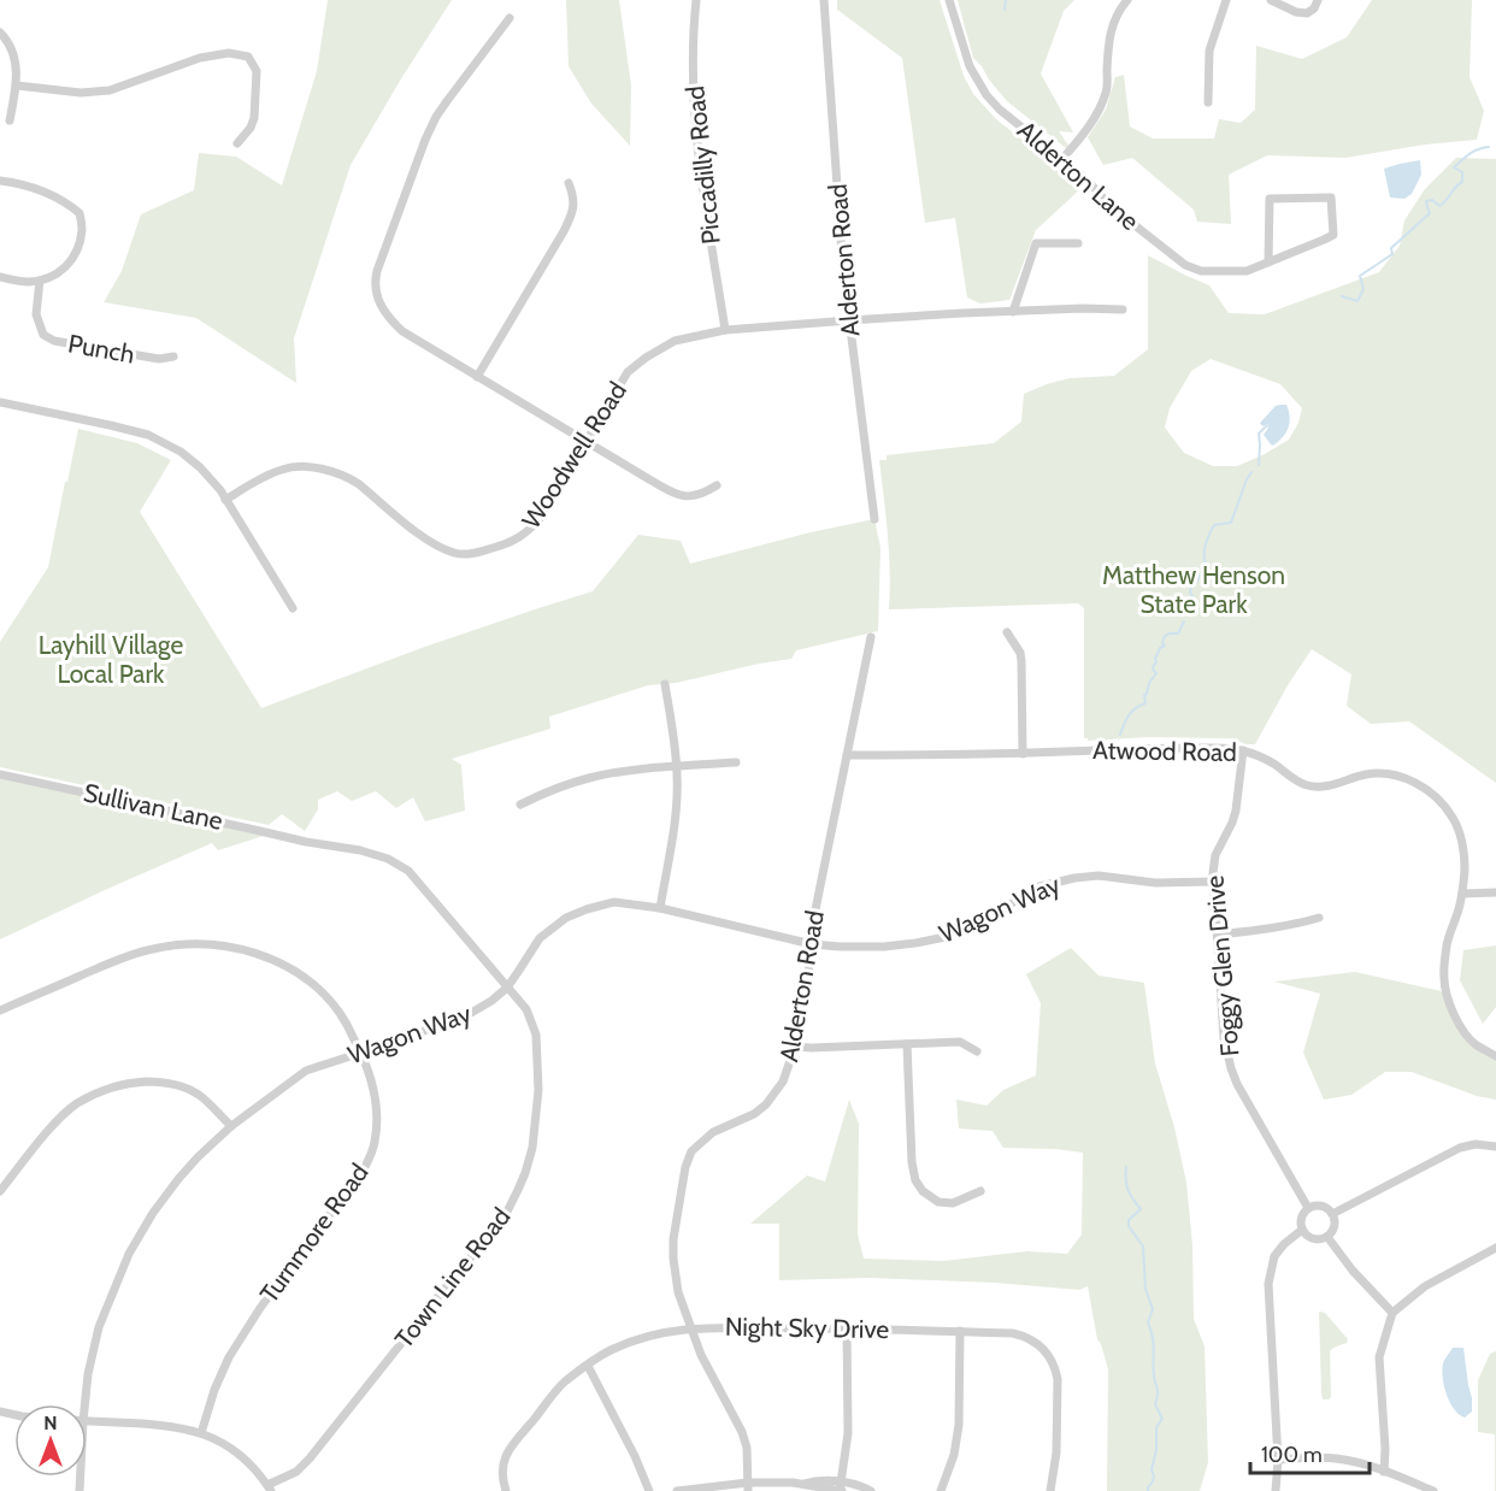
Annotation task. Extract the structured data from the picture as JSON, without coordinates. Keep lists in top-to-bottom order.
{
  "streets": {
    "street": [
      "Piccadilly Road",
      "Alderton Lane",
      "Alderton Road",
      "Punch",
      "Woodwell Road",
      "Atwood Road",
      "Sullivan Lane",
      "Wagon Way",
      "Foggy Glen Drive",
      "Turnmore Road",
      "Town Line Road",
      "Night Sky Drive"
    ]
  },
  "crossings": [
    ["Piccadilly Road", "Woodwell Road"],
    ["Alderton Road", "Woodwell Road"],
    ["Alderton Road", "Atwood Road"],
    ["Alderton Road", "Wagon Way"],
    ["Alderton Road", "Night Sky Drive"],
    ["Atwood Road", "Foggy Glen Drive"],
    ["Sullivan Lane", "Wagon Way"],
    ["Sullivan Lane", "Town Line Road"],
    ["Wagon Way", "Foggy Glen Drive"],
    ["Wagon Way", "Turnmore Road"],
    ["Wagon Way", "Town Line Road"]
  ],
  "parks": ["Matthew Henson State Park", "Layhill Village Local Park"],
  "scale_bar": "100 m",
  "north": "top"
}
